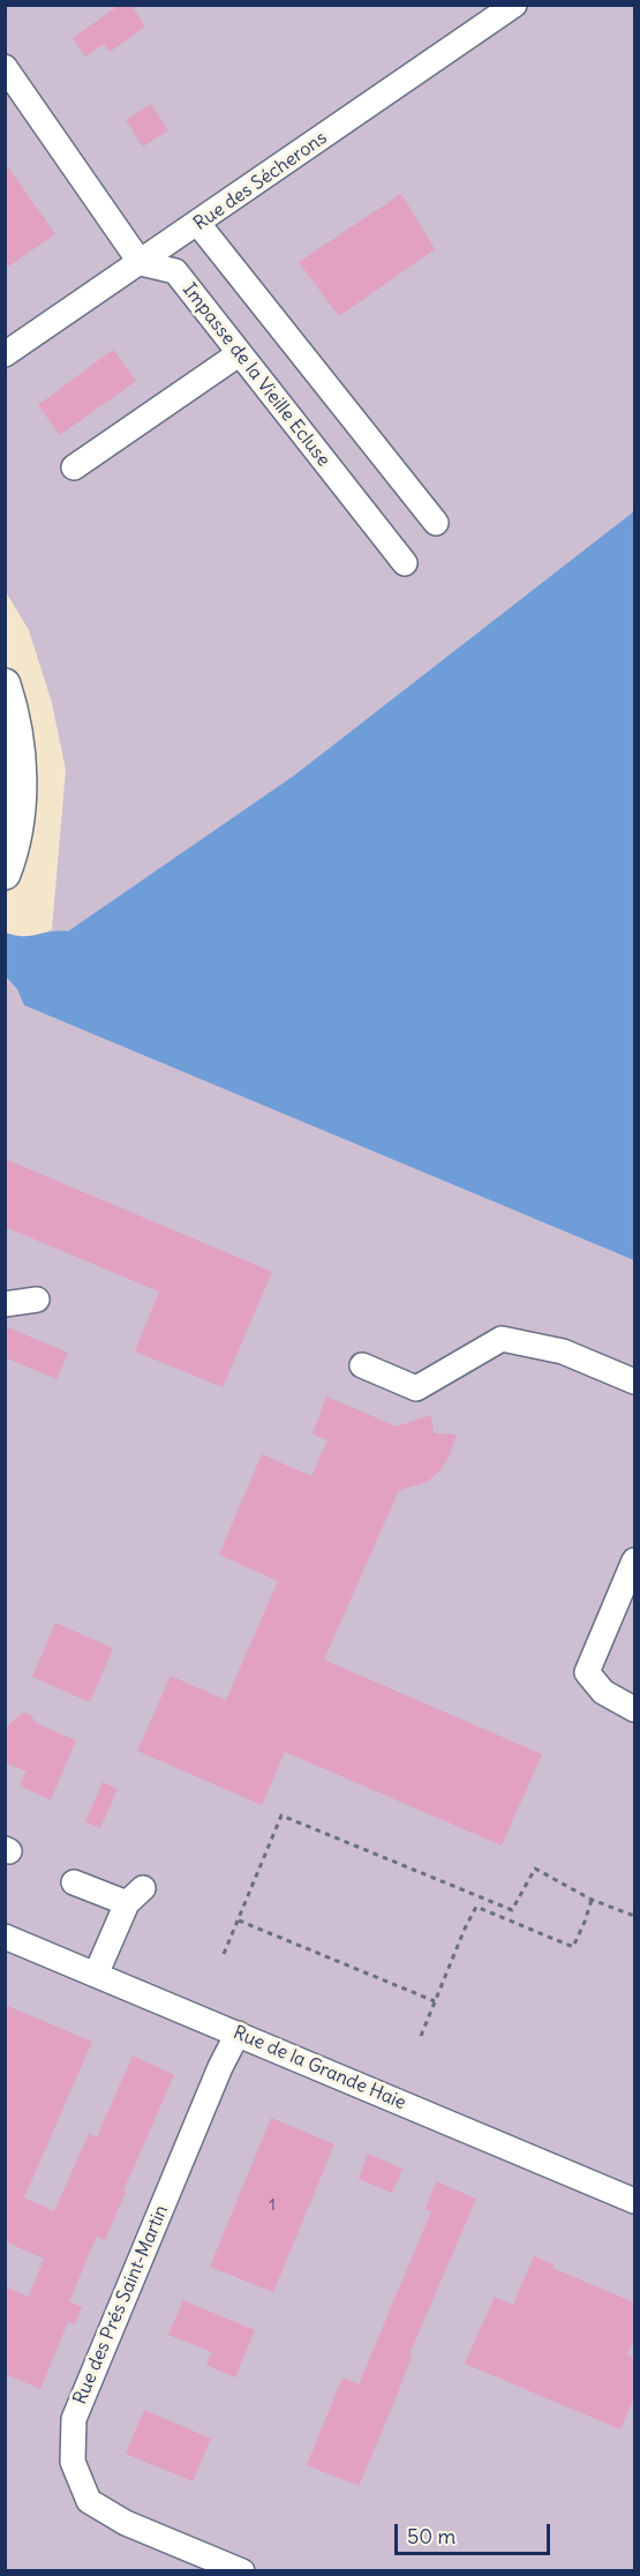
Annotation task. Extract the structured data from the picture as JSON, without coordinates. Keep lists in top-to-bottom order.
{
  "streets": {
    "street": [
      "Rue des Sécherons",
      "Impasse de la Vieille Ecluse",
      "Rue de la Grande Haie",
      "Rue des Prés Saint-Martin"
    ]
  },
  "crossings": [
    ["Rue des Sécherons", "Impasse de la Vieille Ecluse"],
    ["Rue de la Grande Haie", "Rue des Prés Saint-Martin"]
  ],
  "house_numbers": ["1"],
  "scale_bar": "50 m"
}
